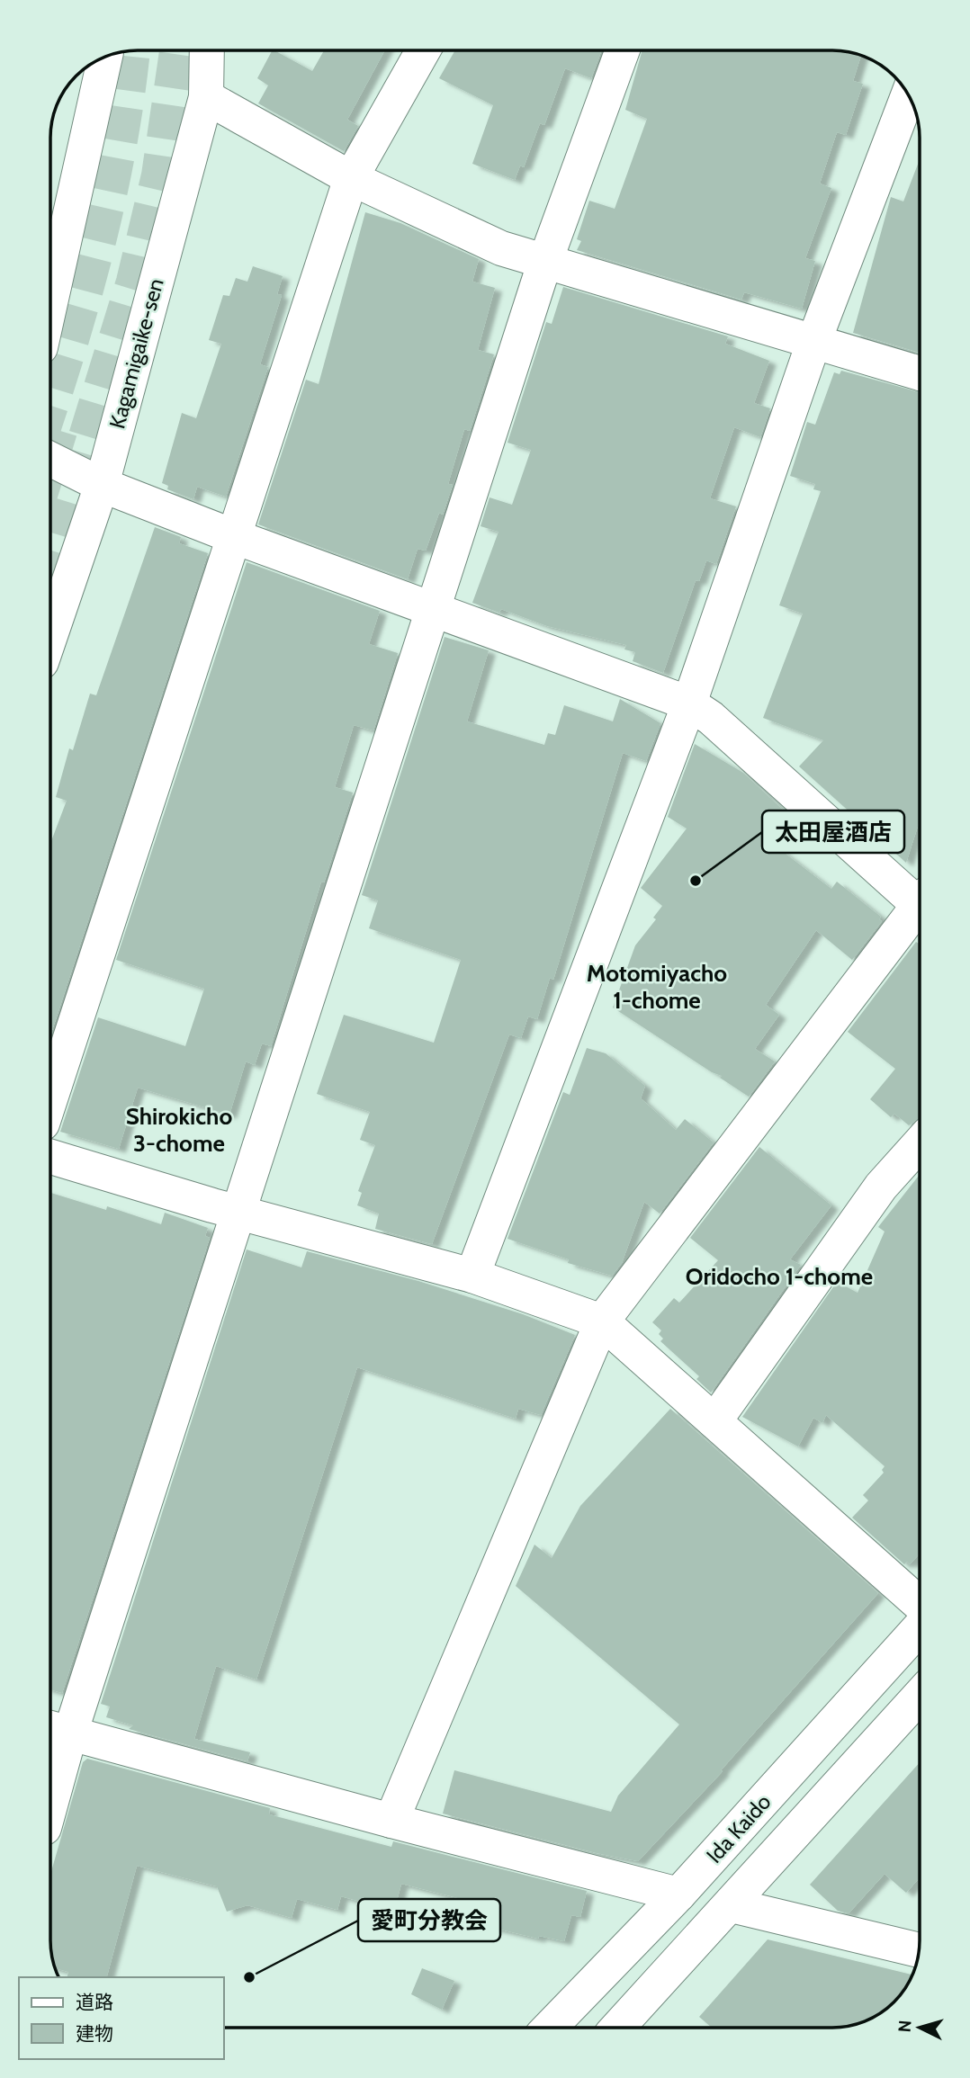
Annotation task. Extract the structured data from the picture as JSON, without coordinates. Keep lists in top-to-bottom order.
{
  "streets": {
    "main road": ["Kagamigaike-sen", "Ida Kaido"]
  },
  "districts": ["Motomiyacho 1-chome", "Shirokicho 3-chome", "Oridocho 1-chome"],
  "places": ["太田屋酒店", "愛町分教会"],
  "legend": ["道路", "建物"],
  "north": "left"
}
